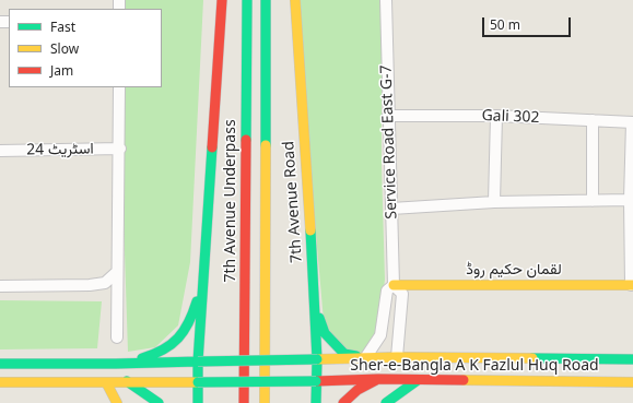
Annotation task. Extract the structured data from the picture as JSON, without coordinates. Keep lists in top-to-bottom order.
{
  "streets": {
    "main road": [
      "7th Avenue Underpass",
      "7th Avenue Road",
      "لقمان حکیم روڈ",
      "Sher-e-Bangla A K Fazlul Huq Road"
    ],
    "street": ["Gali 302", "Service Road East G-7", "اسٹریٹ 24"]
  },
  "crossings": [
    ["Gali 302", "Service Road East G-7"],
    ["Service Road East G-7", "لقمان حکیم روڈ"],
    ["7th Avenue Road", "Sher-e-Bangla A K Fazlul Huq Road"]
  ],
  "legend": ["Fast", "Slow", "Jam"],
  "scale_bar": "50 m"
}
